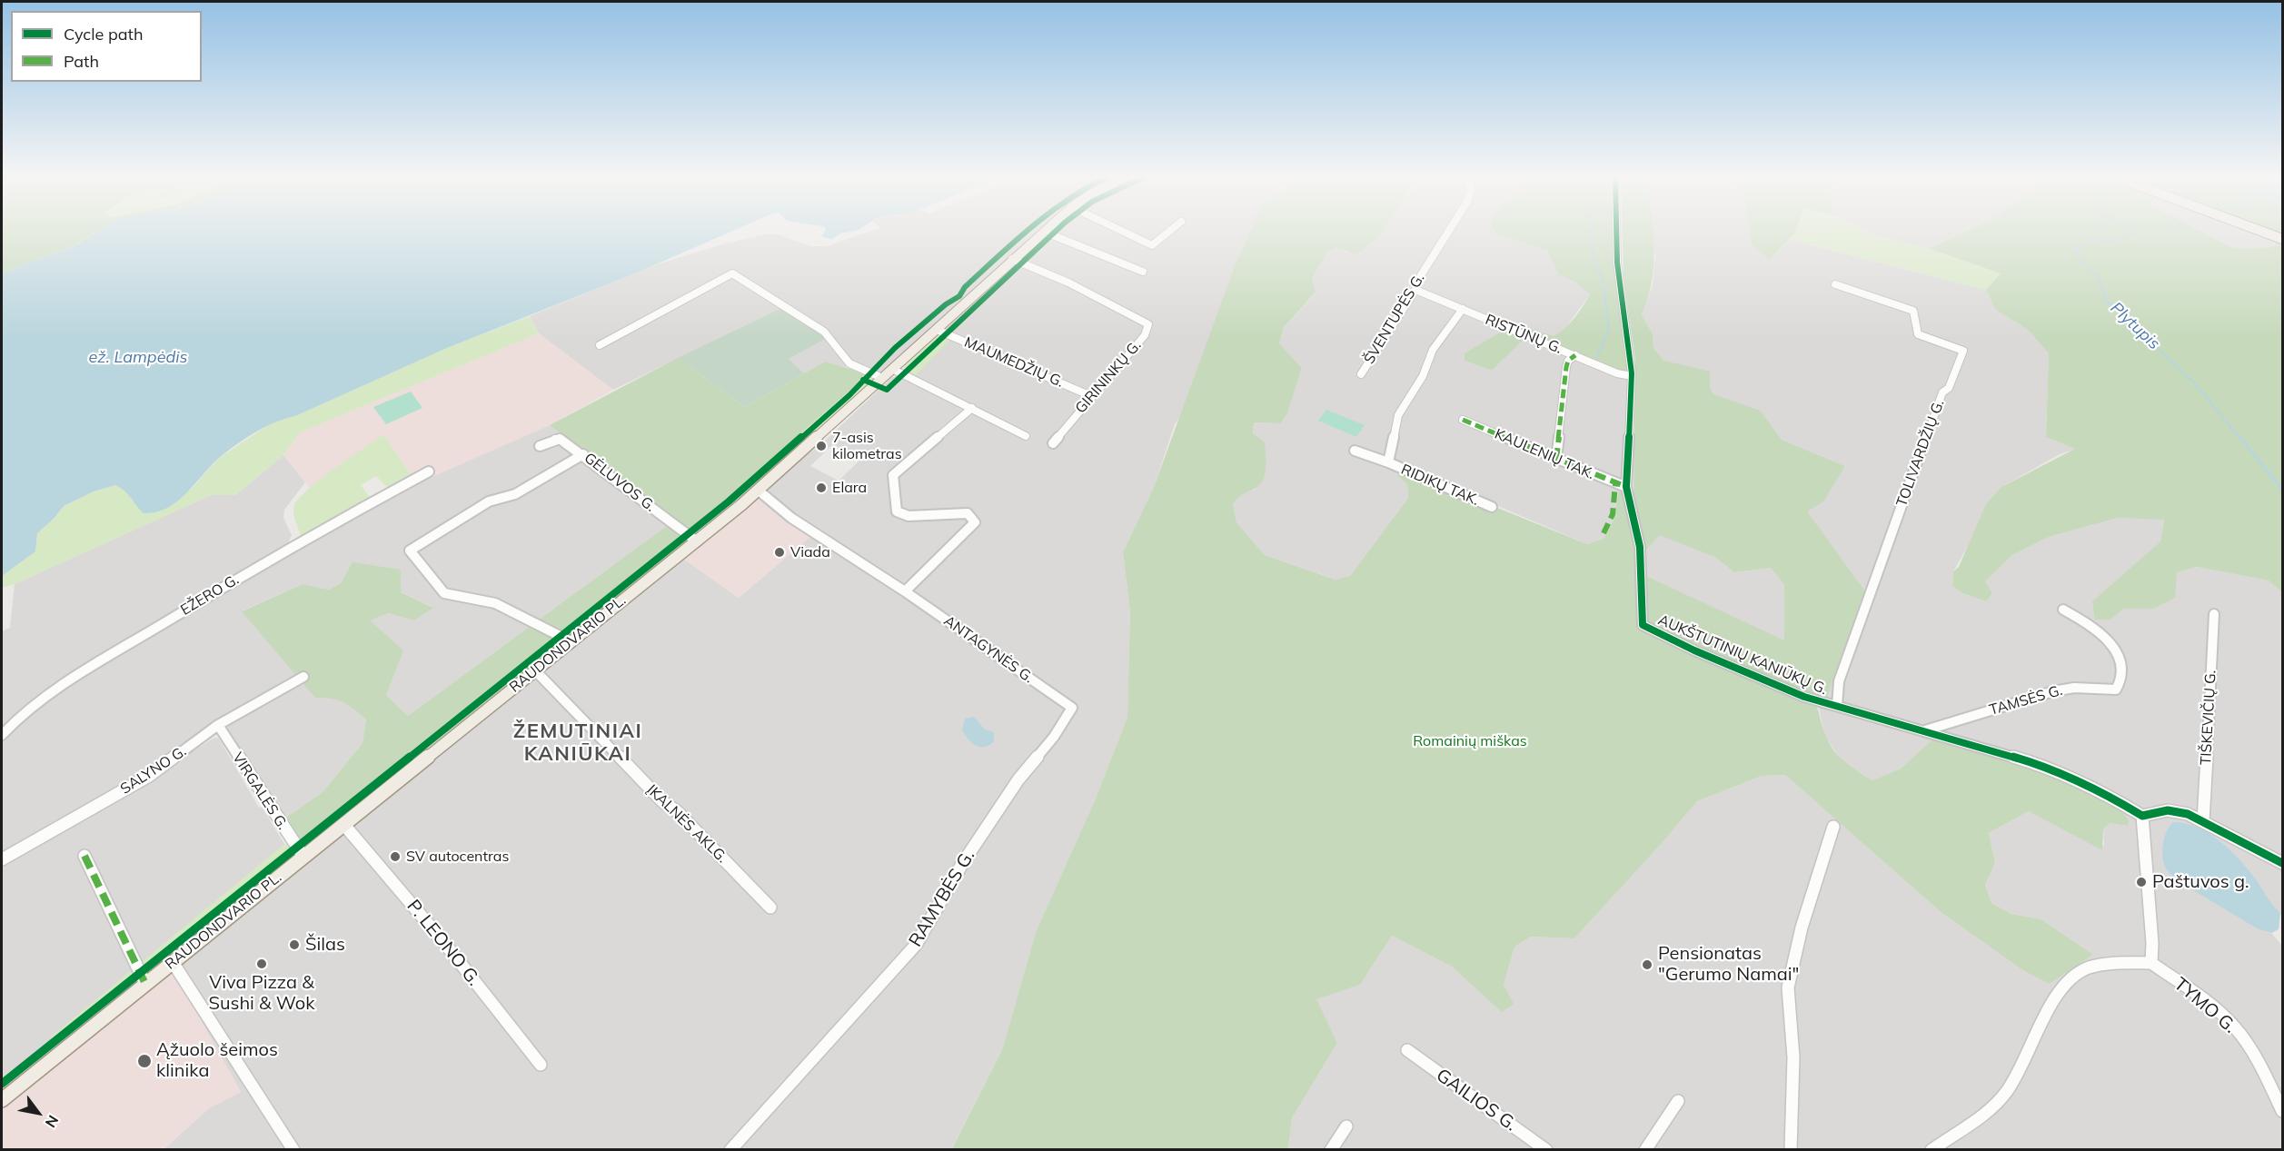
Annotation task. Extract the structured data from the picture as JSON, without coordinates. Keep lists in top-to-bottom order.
{
  "streets": {
    "main road": ["RAUDONDVARIO PL."],
    "street": [
      "ŠVENTUPĖS G.",
      "RISTŪNŲ G.",
      "MAUMEDŽIŲ G.",
      "GIRININKŲ G.",
      "TOLIVARDŽIŲ G.",
      "KAULENIŲ TAK.",
      "GĖLUVOS G.",
      "RIDIKŲ TAK.",
      "EŽERO G.",
      "ANTAGYNĖS G.",
      "AUKŠTUTINIŲ KANIŪKŲ G.",
      "TAMSĖS G.",
      "TIŠKEVIČIŲ G.",
      "SALYNO G.",
      "VIRGALĖS G.",
      "ĮKALNĖS AKLG.",
      "RAMYBĖS G.",
      "P. LEONO G.",
      "TYMO G.",
      "GAILIOS G."
    ]
  },
  "crossings": [
    ["ŠVENTUPĖS G.", "RISTŪNŲ G."],
    ["RISTŪNŲ G.", "AUKŠTUTINIŲ KANIŪKŲ G."],
    ["MAUMEDŽIŲ G.", "GIRININKŲ G."],
    ["MAUMEDŽIŲ G.", "RAUDONDVARIO PL."],
    ["GIRININKŲ G.", "RAUDONDVARIO PL."],
    ["TOLIVARDŽIŲ G.", "AUKŠTUTINIŲ KANIŪKŲ G."],
    ["KAULENIŲ TAK.", "AUKŠTUTINIŲ KANIŪKŲ G."],
    ["GĖLUVOS G.", "RAUDONDVARIO PL."],
    ["RAUDONDVARIO PL.", "ANTAGYNĖS G."],
    ["RAUDONDVARIO PL.", "VIRGALĖS G."],
    ["RAUDONDVARIO PL.", "ĮKALNĖS AKLG."],
    ["RAUDONDVARIO PL.", "P. LEONO G."],
    ["ANTAGYNĖS G.", "RAMYBĖS G."],
    ["AUKŠTUTINIŲ KANIŪKŲ G.", "TAMSĖS G."],
    ["SALYNO G.", "VIRGALĖS G."]
  ],
  "districts": ["ŽEMUTINIAI KANIŪKAI"],
  "water": ["Plytupis", "ež. Lampėdis"],
  "parks": ["Romainių miškas"],
  "places": [
    "7-asis kilometras",
    "Elara",
    "Viada",
    "SV autocentras",
    "Paštuvos g.",
    "Šilas",
    "Viva Pizza & Sushi & Wok",
    "Pensionatas \"Gerumo Namai\"",
    "Ąžuolo šeimos klinika"
  ],
  "legend": ["Cycle path", "Path"],
  "north": "bottom right"
}
